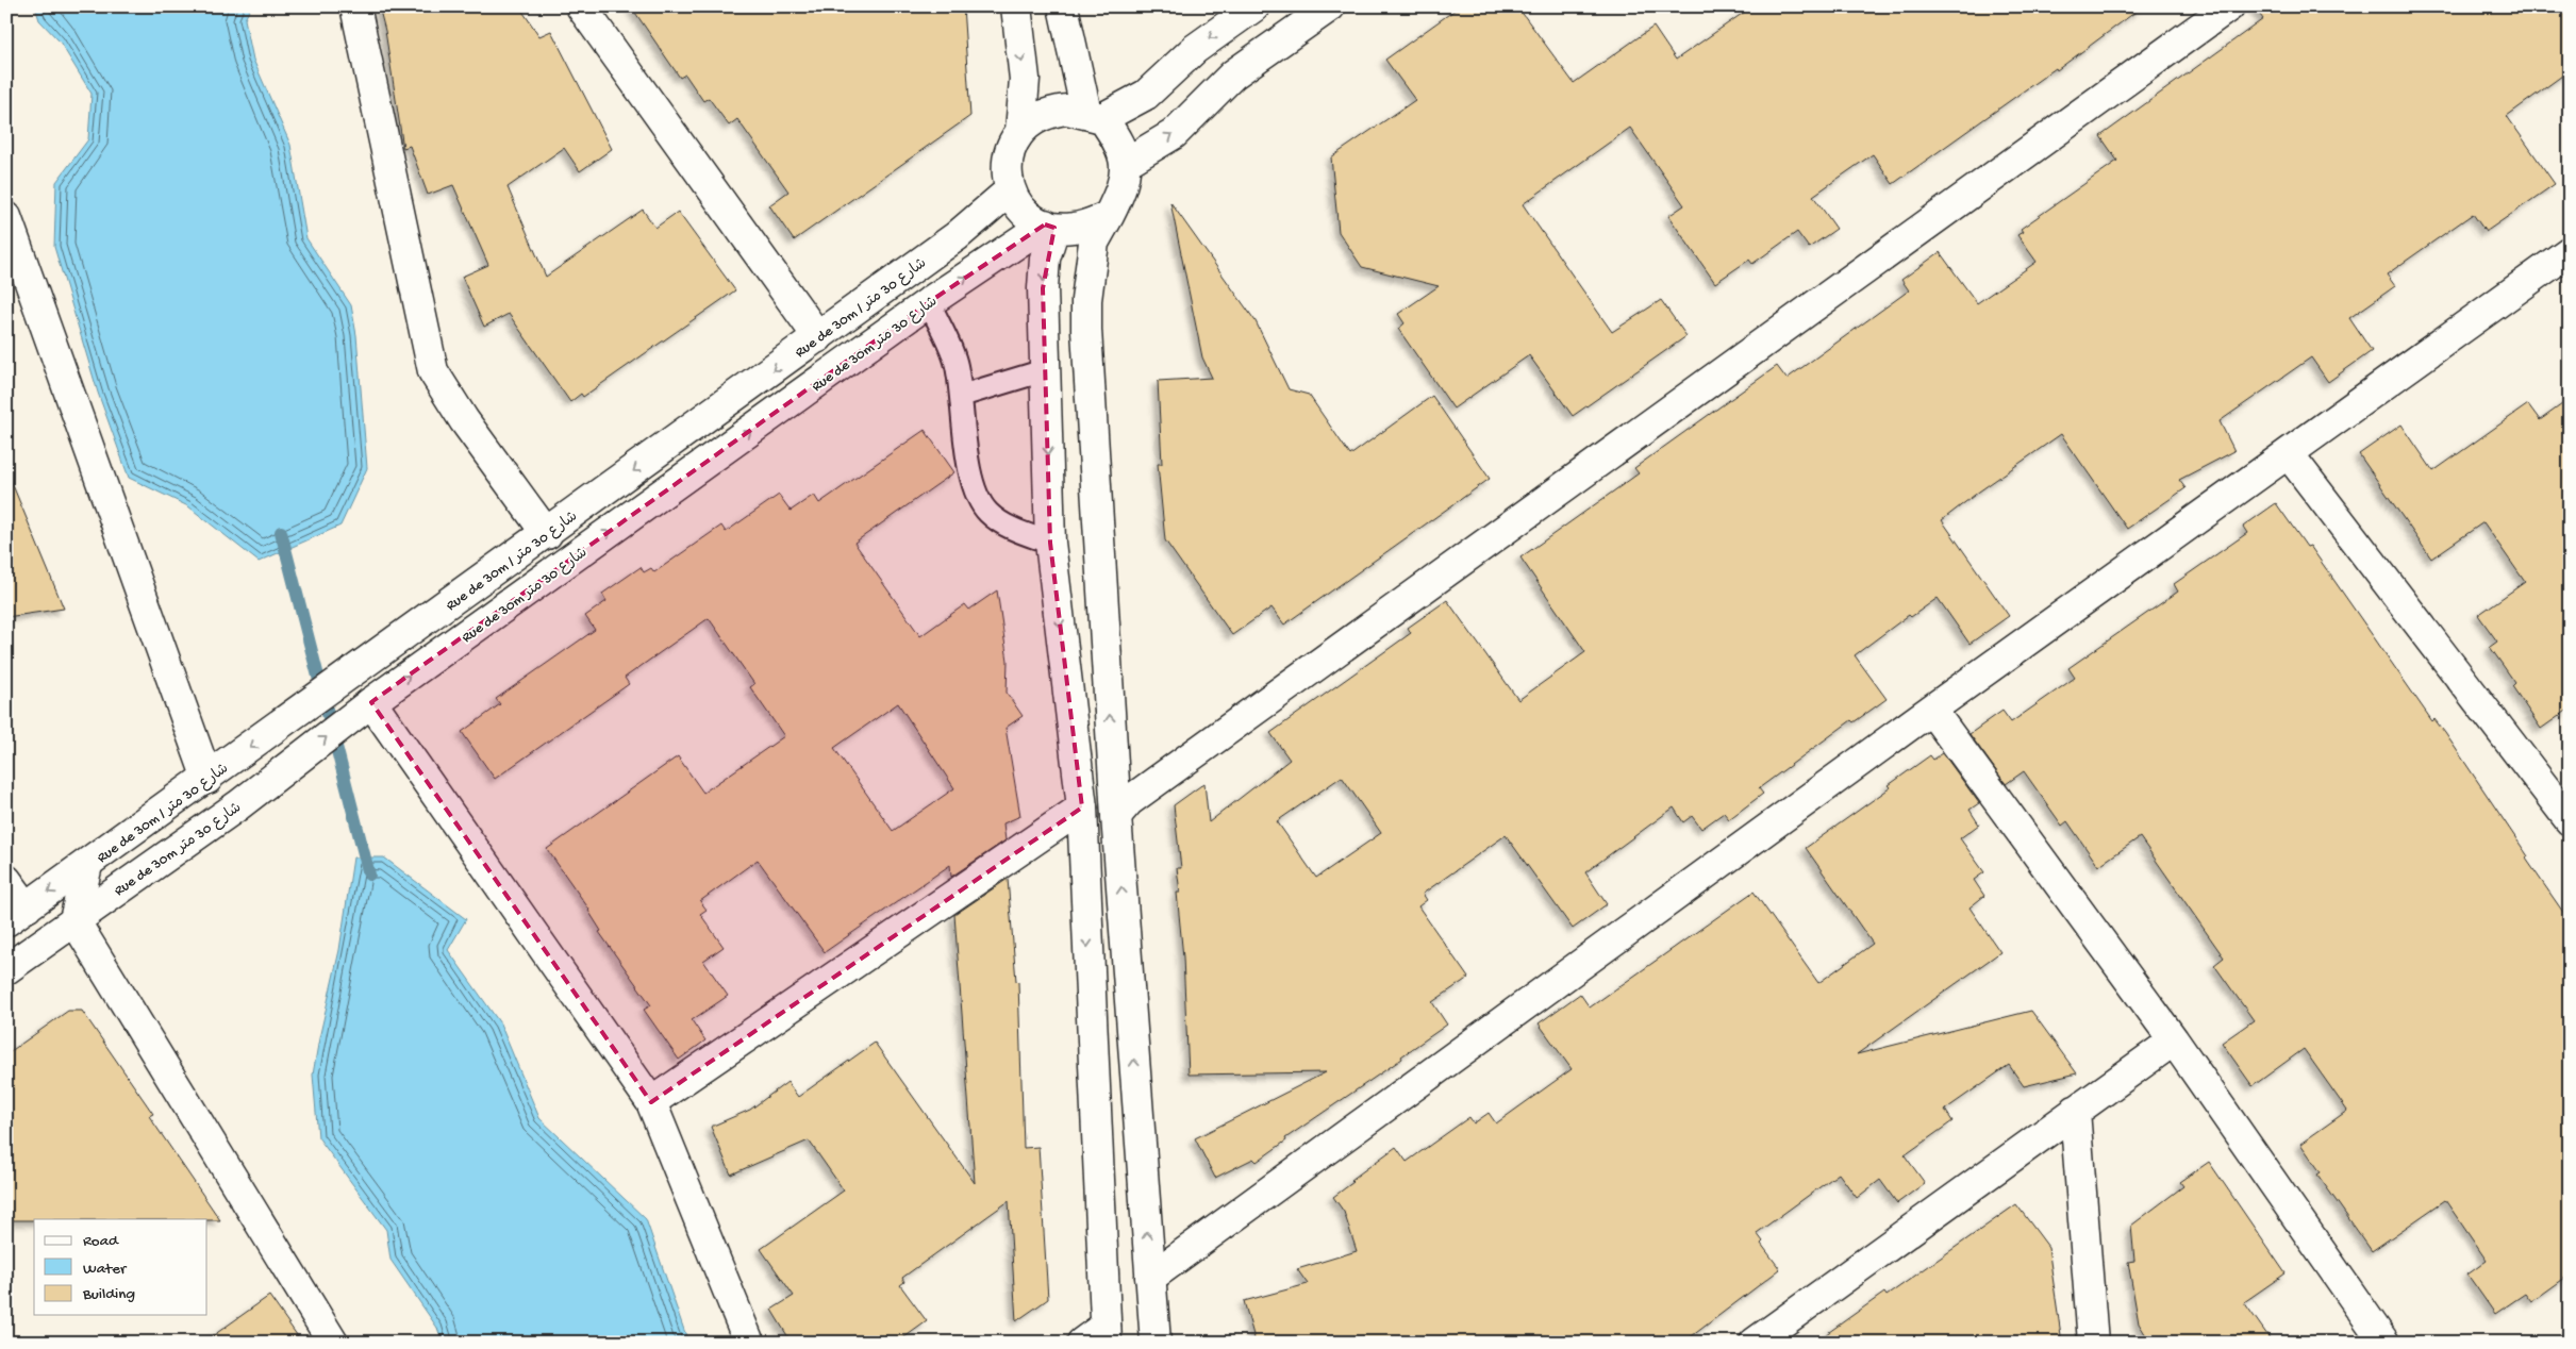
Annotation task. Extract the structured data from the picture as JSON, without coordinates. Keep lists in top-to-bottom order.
{
  "streets": {
    "street": ["Rue de 30m / شارع 30 متر", "Rue de 30m شارع 30 متر"]
  },
  "crossings": [
    ["Rue de 30m / شارع 30 متر", "Rue de 30m شارع 30 متر"]
  ],
  "one_way": ["Rue de 30m / شارع 30 متر", "Rue de 30m شارع 30 متر"],
  "legend": ["Road", "Water", "Building"]
}
